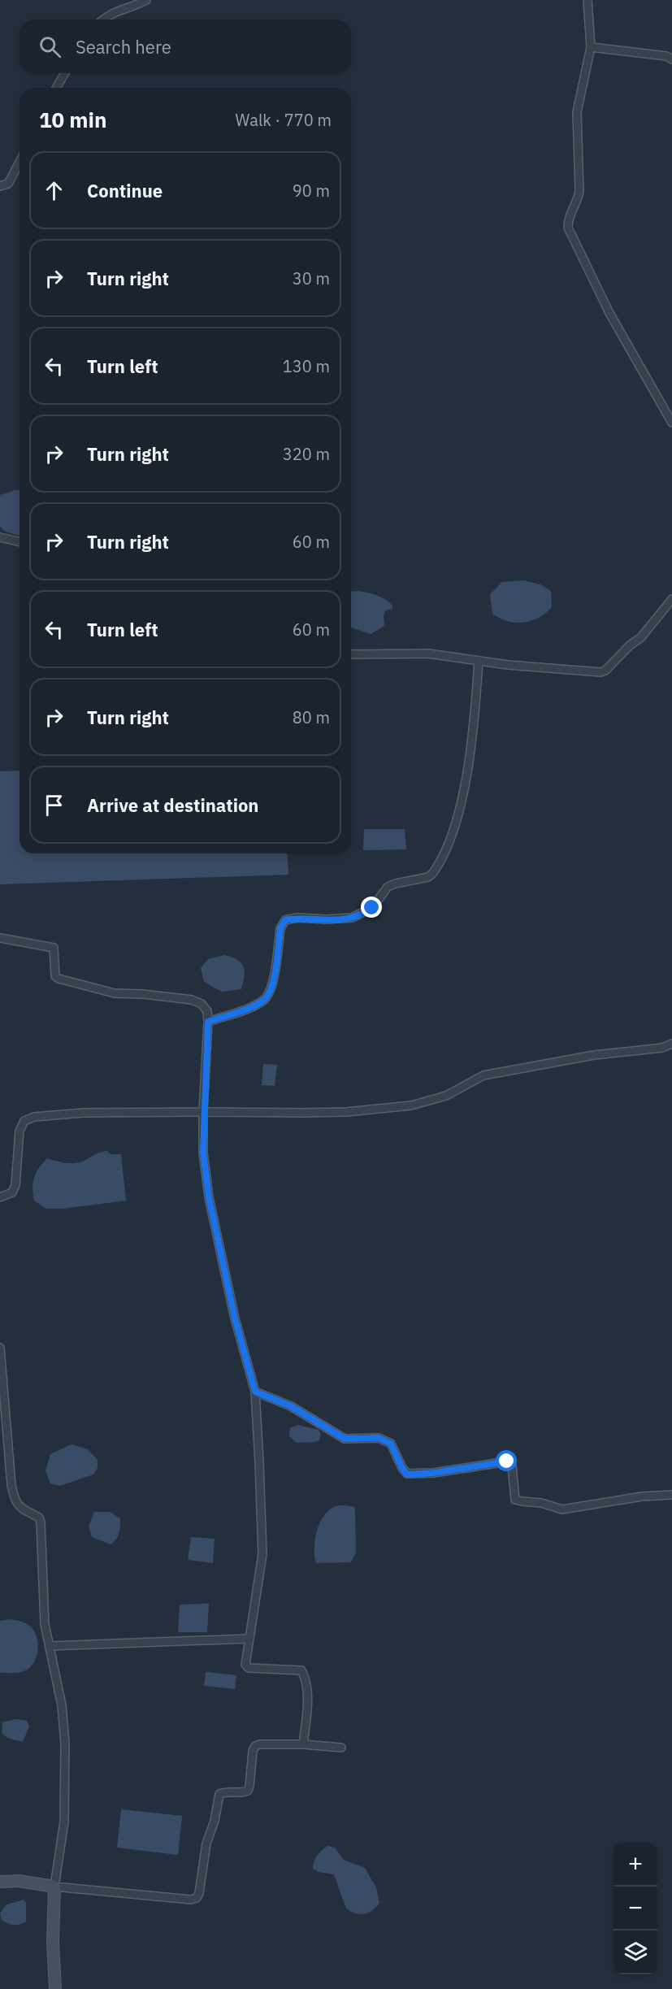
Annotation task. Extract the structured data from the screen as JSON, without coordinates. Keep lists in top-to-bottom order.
{
  "page": {
    "search": "Search here",
    "heading": ["10 min", "Walk · 770 m"],
    "list": [
      ["Continue", "90 m"],
      ["Turn right", "30 m"],
      ["Turn left", "130 m"],
      ["Turn right", "320 m"],
      ["Turn right", "60 m"],
      ["Turn left", "60 m"],
      ["Turn right", "80 m"],
      "Arrive at destination"
    ],
    "map_buttons": ["+", "−"]
  }
}
